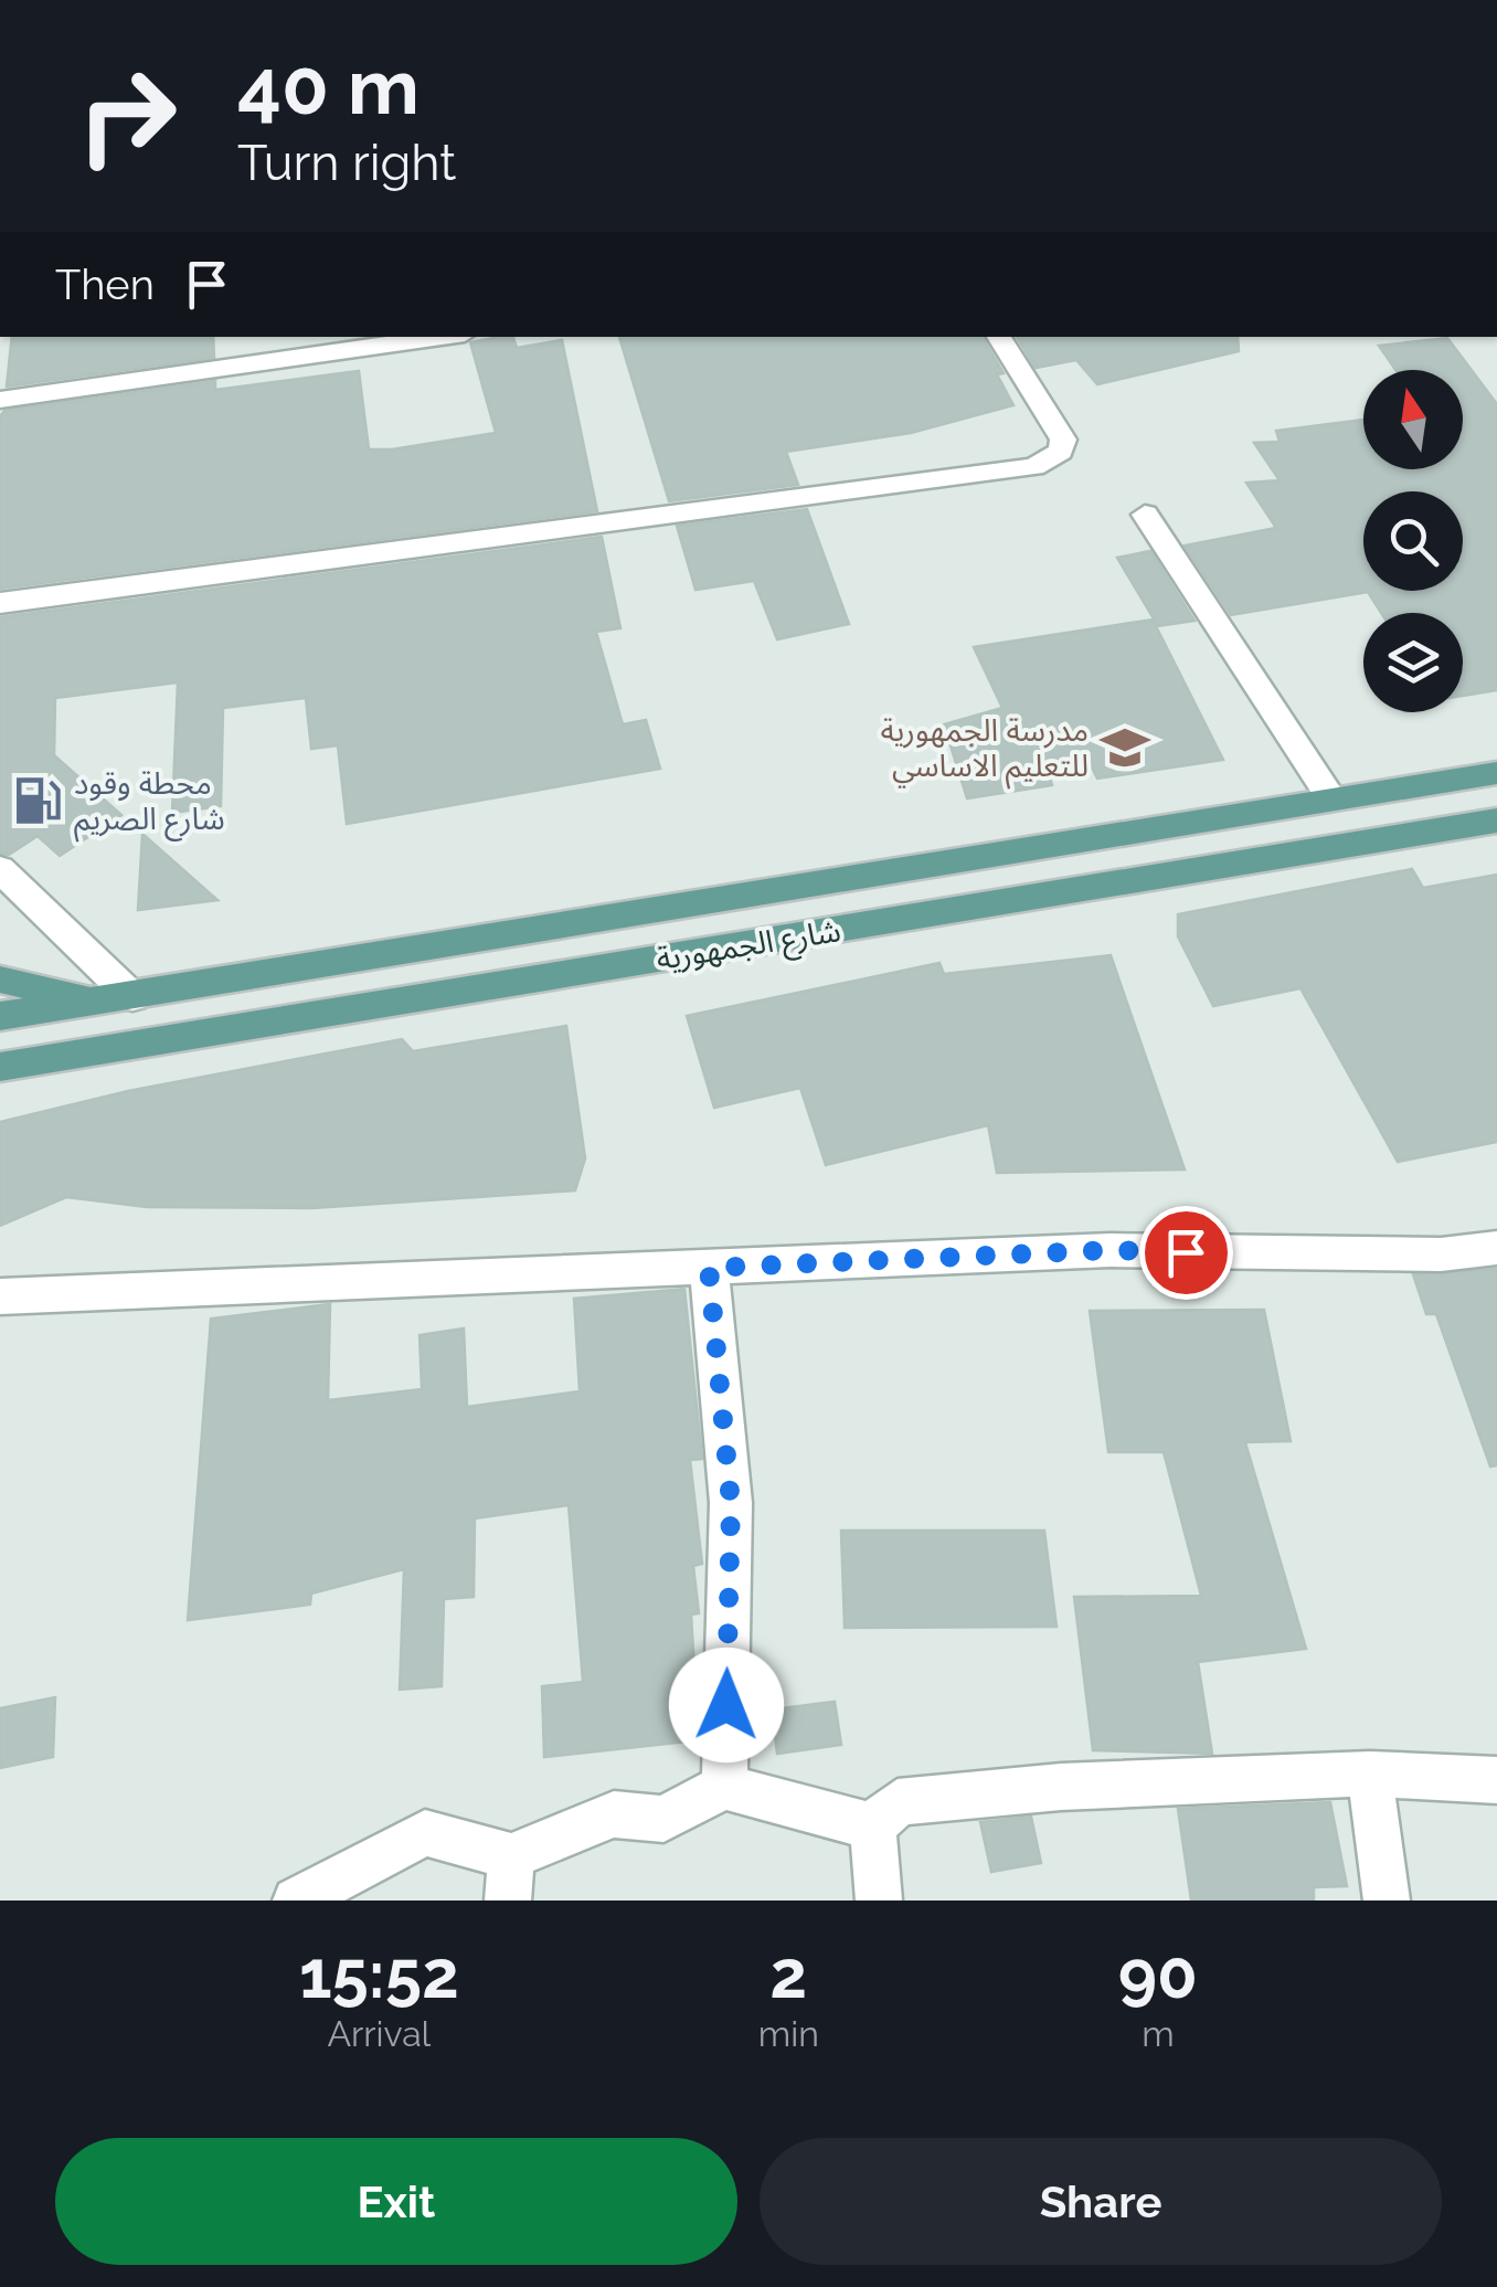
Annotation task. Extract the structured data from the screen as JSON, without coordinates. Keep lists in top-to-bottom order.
{
  "streets": {
    "main road": ["شارع الجمهورية"]
  },
  "places": {
    "school or university": ["مدرسة الجمهورية للتعليم الاساسي"],
    "fuel station": ["محطة وقود شارع الصريم"]
  },
  "north": "top",
  "page": {
    "turn": ["40 m", "Turn right"],
    "then": "Then",
    "eta": [
      "15:52",
      "Arrival",
      "2",
      "min",
      "90",
      "m"
    ],
    "buttons": ["Exit", "Share"]
  }
}
